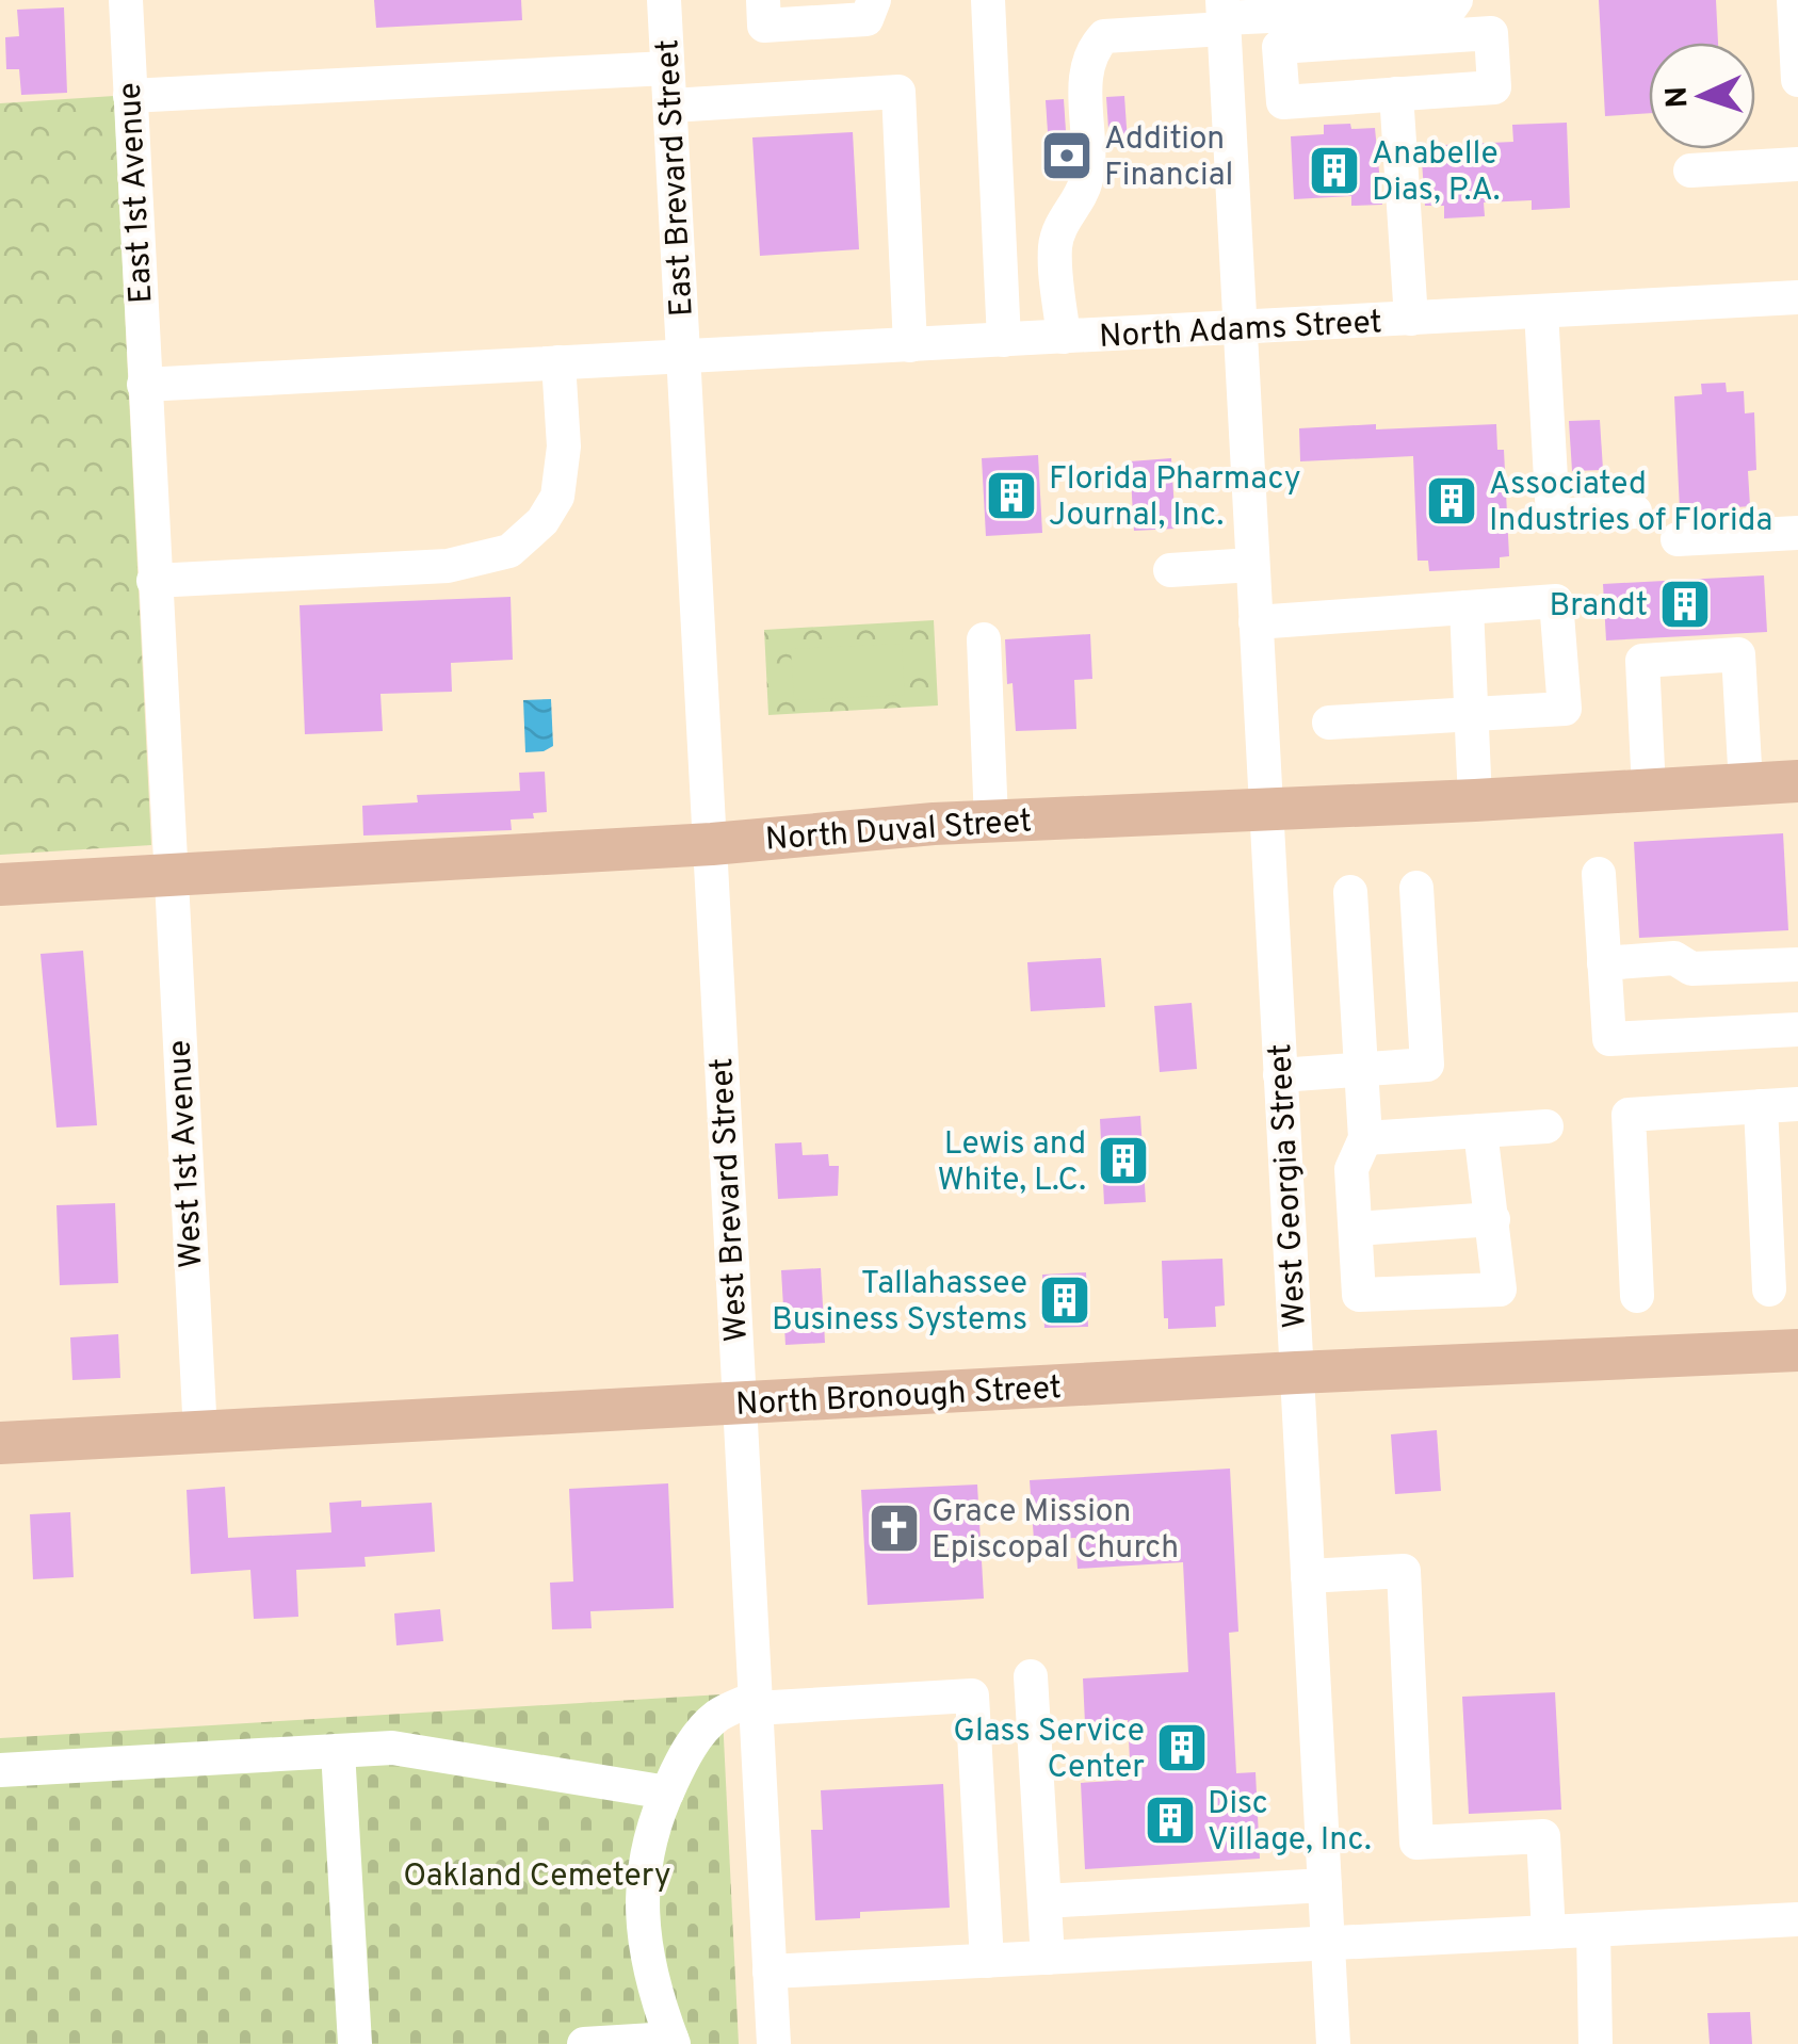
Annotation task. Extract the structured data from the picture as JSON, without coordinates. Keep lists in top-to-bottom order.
{
  "streets": {
    "main road": ["North Duval Street", "North Bronough Street"],
    "street": [
      "East Brevard Street",
      "East 1st Avenue",
      "North Adams Street",
      "West 1st Avenue",
      "West Georgia Street",
      "West Brevard Street"
    ]
  },
  "crossings": [
    ["East Brevard Street", "North Adams Street"],
    ["East Brevard Street", "West Brevard Street"],
    ["East 1st Avenue", "North Adams Street"],
    ["East 1st Avenue", "West 1st Avenue"],
    ["North Adams Street", "West Georgia Street"],
    ["North Adams Street", "West Brevard Street"],
    ["North Duval Street", "West 1st Avenue"],
    ["North Duval Street", "West Georgia Street"],
    ["North Duval Street", "West Brevard Street"],
    ["West 1st Avenue", "North Bronough Street"],
    ["West Georgia Street", "North Bronough Street"],
    ["West Brevard Street", "North Bronough Street"]
  ],
  "parks": ["Oakland Cemetery"],
  "places": {
    "bank": ["Addition Financial"],
    "building": [
      "Anabelle Dias, P.A.",
      "Florida Pharmacy Journal, Inc.",
      "Associated Industries of Florida",
      "Brandt",
      "Lewis and White, L.C.",
      "Tallahassee Business Systems",
      "Glass Service Center",
      "Disc Village, Inc."
    ],
    "church": ["Grace Mission Episcopal Church"]
  },
  "north": "left"
}
